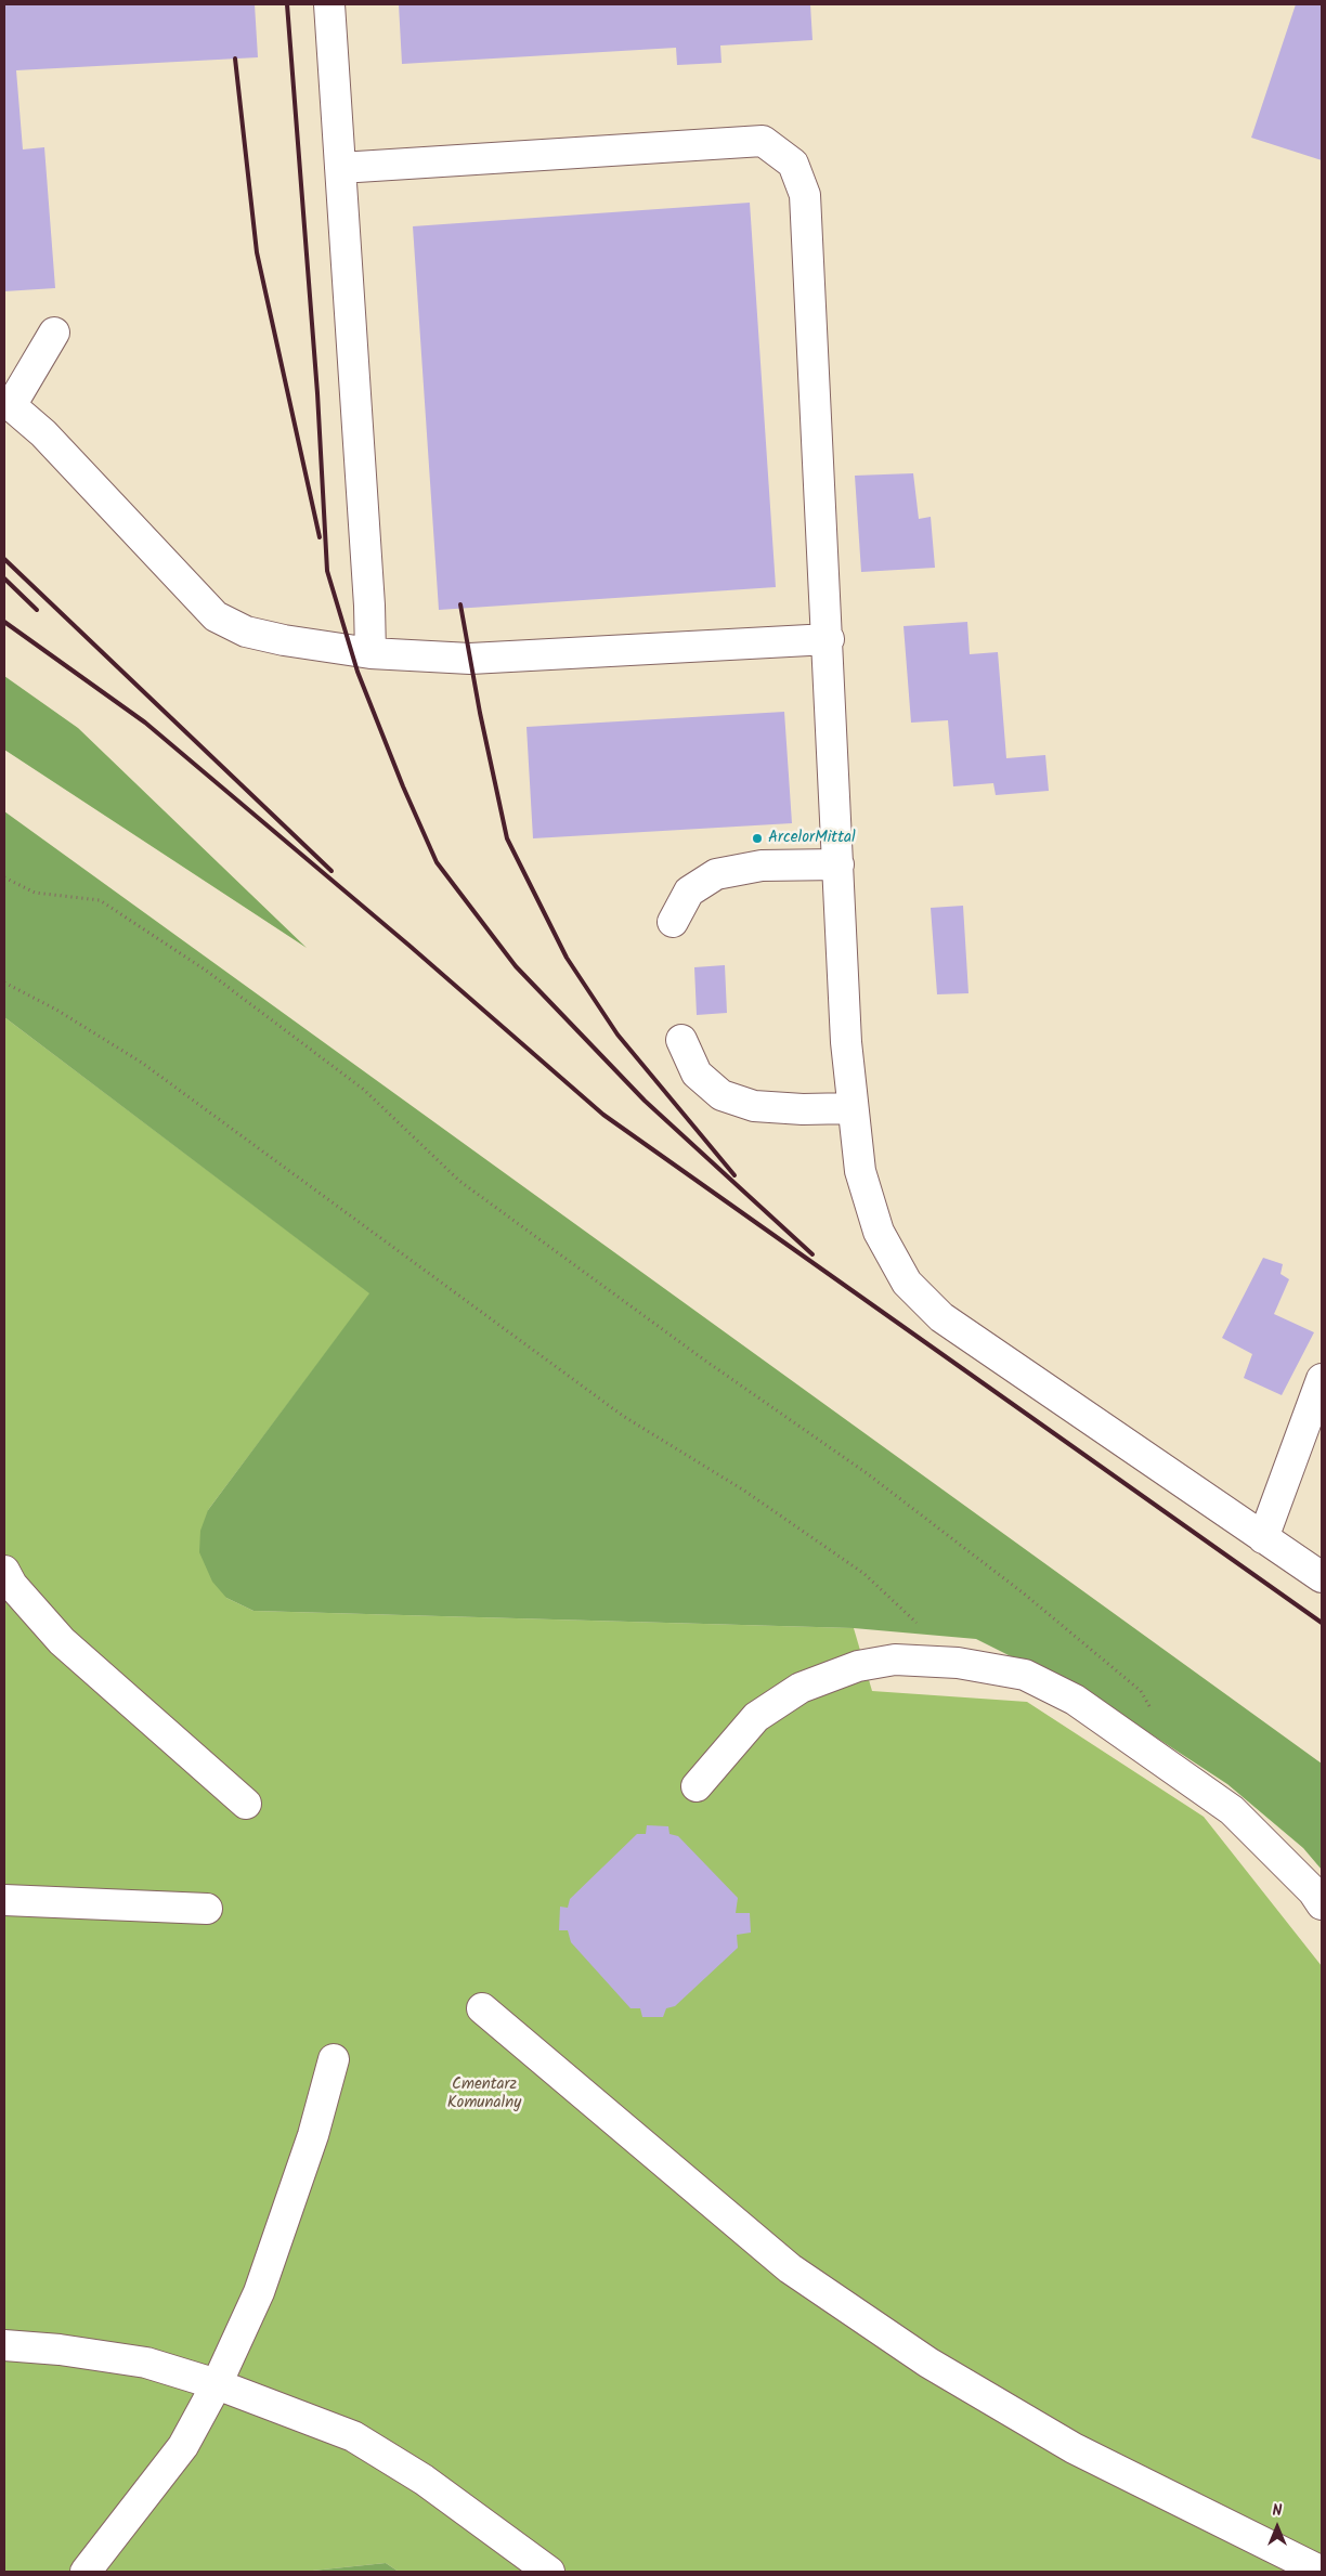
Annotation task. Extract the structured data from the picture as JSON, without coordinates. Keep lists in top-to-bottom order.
{
  "parks": ["Cmentarz Komunalny"],
  "places": ["ArcelorMittal"],
  "north": "top"
}
